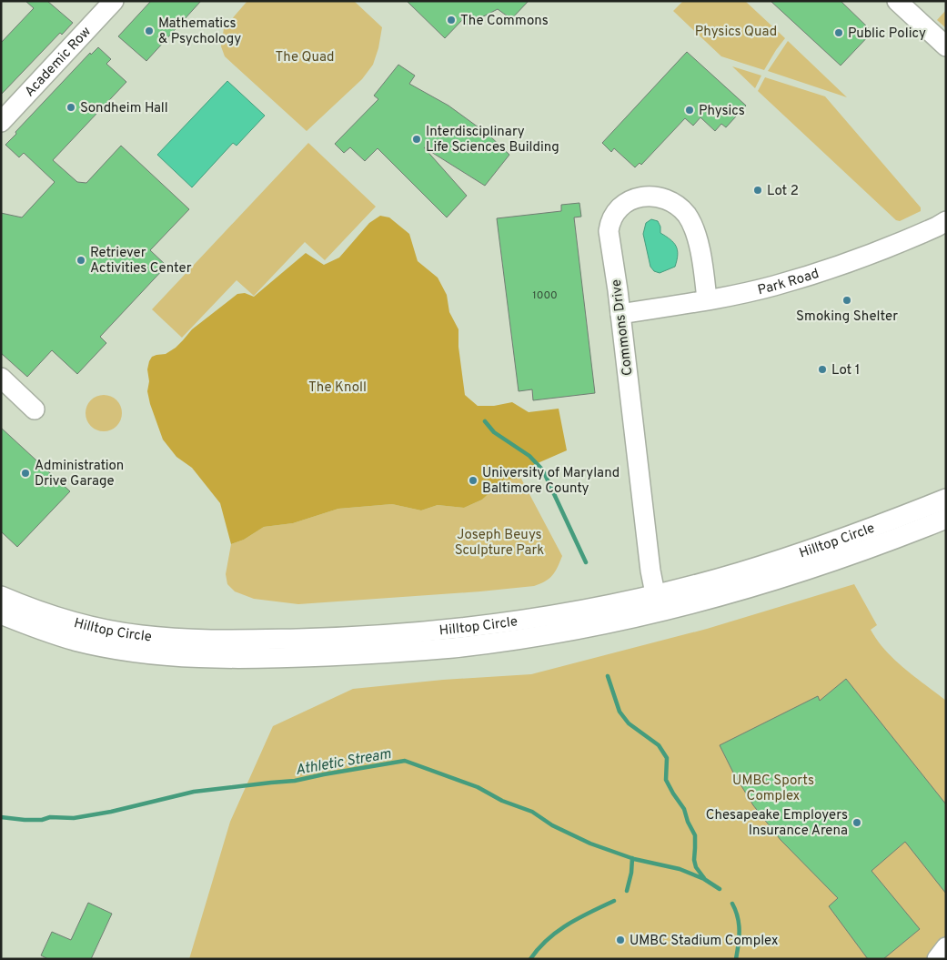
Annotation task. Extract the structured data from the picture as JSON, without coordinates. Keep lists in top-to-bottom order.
{
  "streets": {
    "street": [
      "Academic Row",
      "Park Road",
      "Commons Drive",
      "Hilltop Circle"
    ]
  },
  "crossings": [
    ["Park Road", "Commons Drive"],
    ["Commons Drive", "Hilltop Circle"]
  ],
  "water": ["Athletic Stream"],
  "parks": [
    "Physics Quad",
    "The Quad",
    "The Knoll",
    "Joseph Beuys Sculpture Park",
    "UMBC Sports Complex"
  ],
  "places": [
    "The Commons",
    "Mathematics & Psychology",
    "Public Policy",
    "Sondheim Hall",
    "Physics",
    "Interdisciplinary Life Sciences Building",
    "Lot 2",
    "Retriever Activities Center",
    "Smoking Shelter",
    "Lot 1",
    "Administration Drive Garage",
    "University of Maryland Baltimore County",
    "Chesapeake Employers Insurance Arena",
    "UMBC Stadium Complex"
  ],
  "house_numbers": ["1000"]
}
